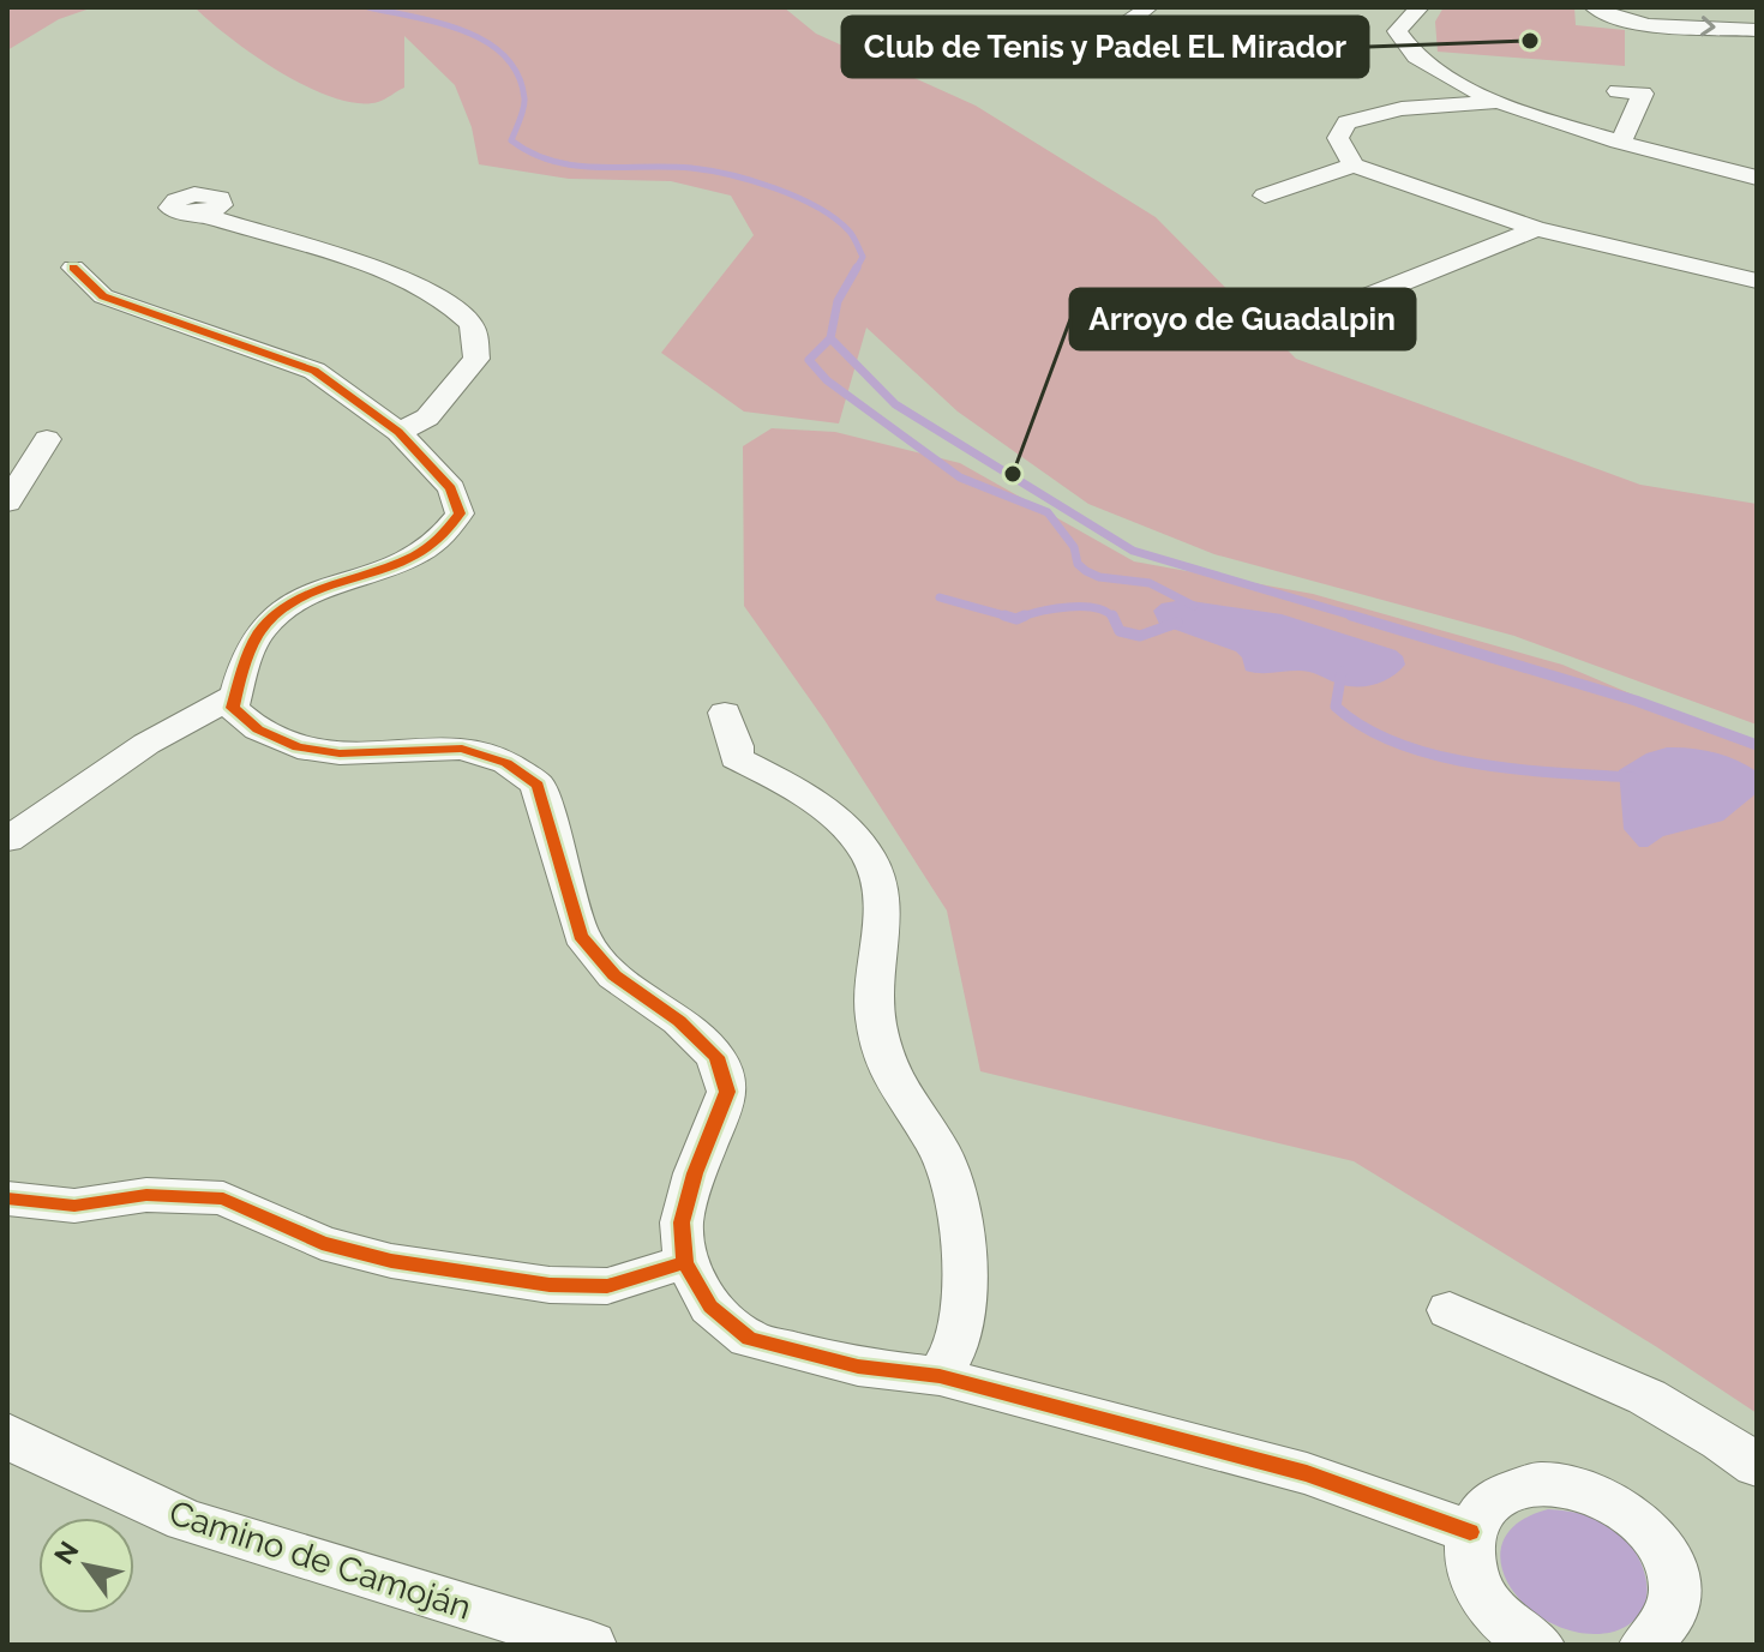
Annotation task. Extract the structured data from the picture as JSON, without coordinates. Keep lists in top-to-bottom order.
{
  "streets": {
    "street": ["Camino de Camoján"]
  },
  "places": ["Club de Tenis y Padel EL Mirador", "Arroyo de Guadalpin"],
  "north": "top left"
}
